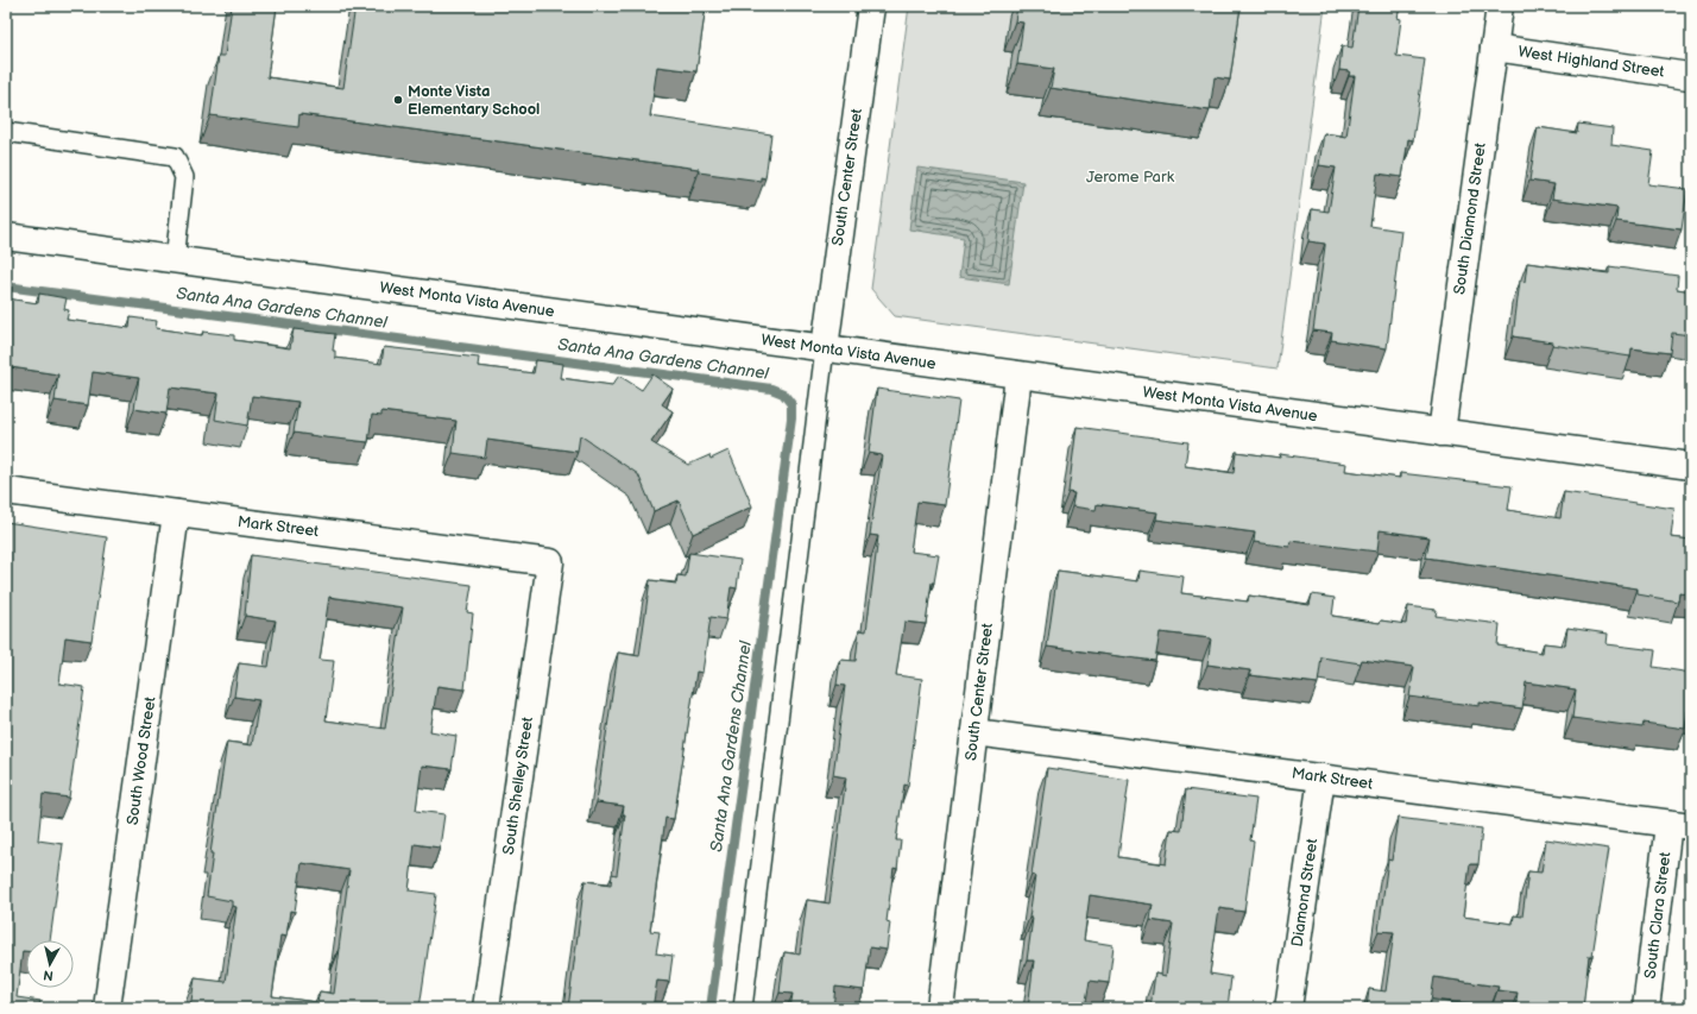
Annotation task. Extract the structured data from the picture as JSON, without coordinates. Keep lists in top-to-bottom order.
{
  "streets": {
    "street": [
      "West Highland Street",
      "South Center Street",
      "South Diamond Street",
      "West Monta Vista Avenue",
      "Mark Street",
      "South Wood Street",
      "South Shelley Street",
      "Diamond Street",
      "South Clara Street"
    ]
  },
  "crossings": [
    ["West Highland Street", "South Diamond Street"],
    ["South Center Street", "West Monta Vista Avenue"],
    ["South Center Street", "Mark Street"],
    ["South Diamond Street", "West Monta Vista Avenue"],
    ["Mark Street", "South Wood Street"],
    ["Mark Street", "South Shelley Street"],
    ["Mark Street", "Diamond Street"],
    ["Mark Street", "South Clara Street"]
  ],
  "water": ["Santa Ana Gardens Channel"],
  "parks": ["Jerome Park"],
  "places": ["Monte Vista Elementary School"],
  "north": "bottom"
}
